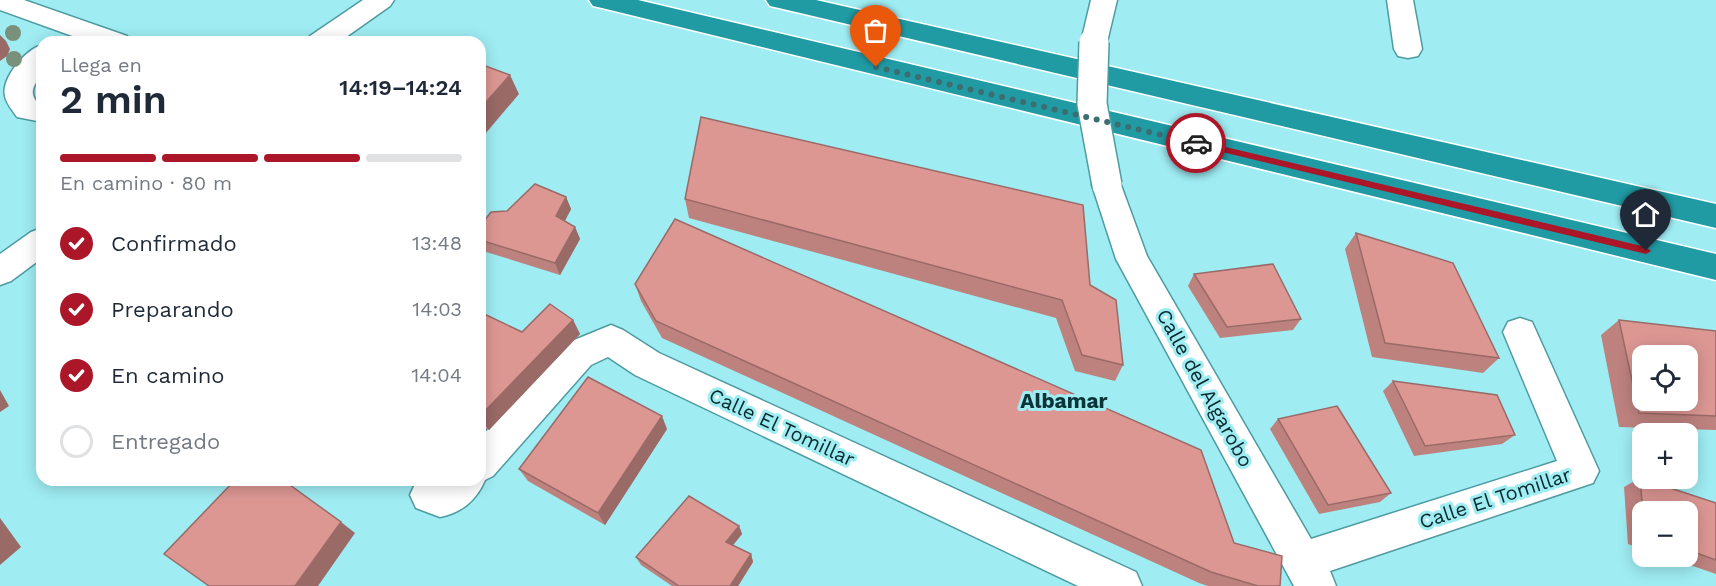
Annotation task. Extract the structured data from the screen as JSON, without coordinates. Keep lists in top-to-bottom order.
{
  "streets": {
    "street": ["Calle del Algarobo", "Calle El Tomillar"]
  },
  "crossings": [
    ["Calle del Algarobo", "Calle El Tomillar"]
  ],
  "districts": ["Albamar"],
  "page": {
    "heading": ["2 min", "Llega en", "14:19–14:24"],
    "bar": "En camino · 80 m",
    "list": [
      ["Confirmado", "13:48"],
      ["Preparando", "14:03"],
      ["En camino", "14:04"],
      "Entregado"
    ],
    "map_buttons": ["+", "−"]
  }
}
